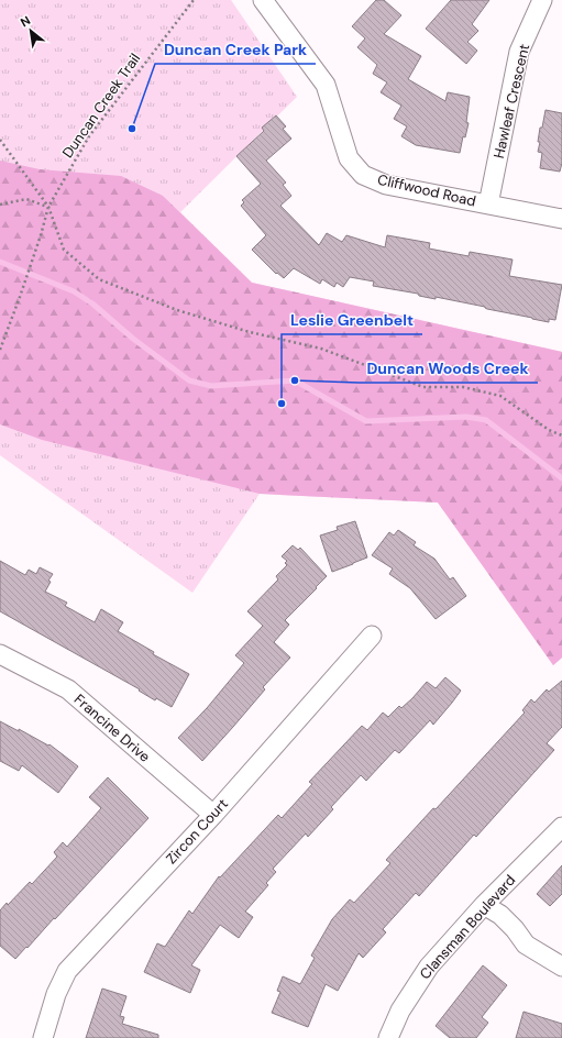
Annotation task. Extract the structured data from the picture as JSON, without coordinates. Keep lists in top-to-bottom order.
{
  "streets": {
    "street": [
      "Hawleaf Crescent",
      "Cliffwood Road",
      "Francine Drive",
      "Zircon Court",
      "Clansman Boulevard"
    ],
    "path": ["Duncan Creek Trail"]
  },
  "crossings": [
    ["Hawleaf Crescent", "Cliffwood Road"],
    ["Francine Drive", "Zircon Court"]
  ],
  "places": ["Duncan Creek Park", "Duncan Woods Creek", "Leslie Greenbelt"],
  "north": "top left"
}
